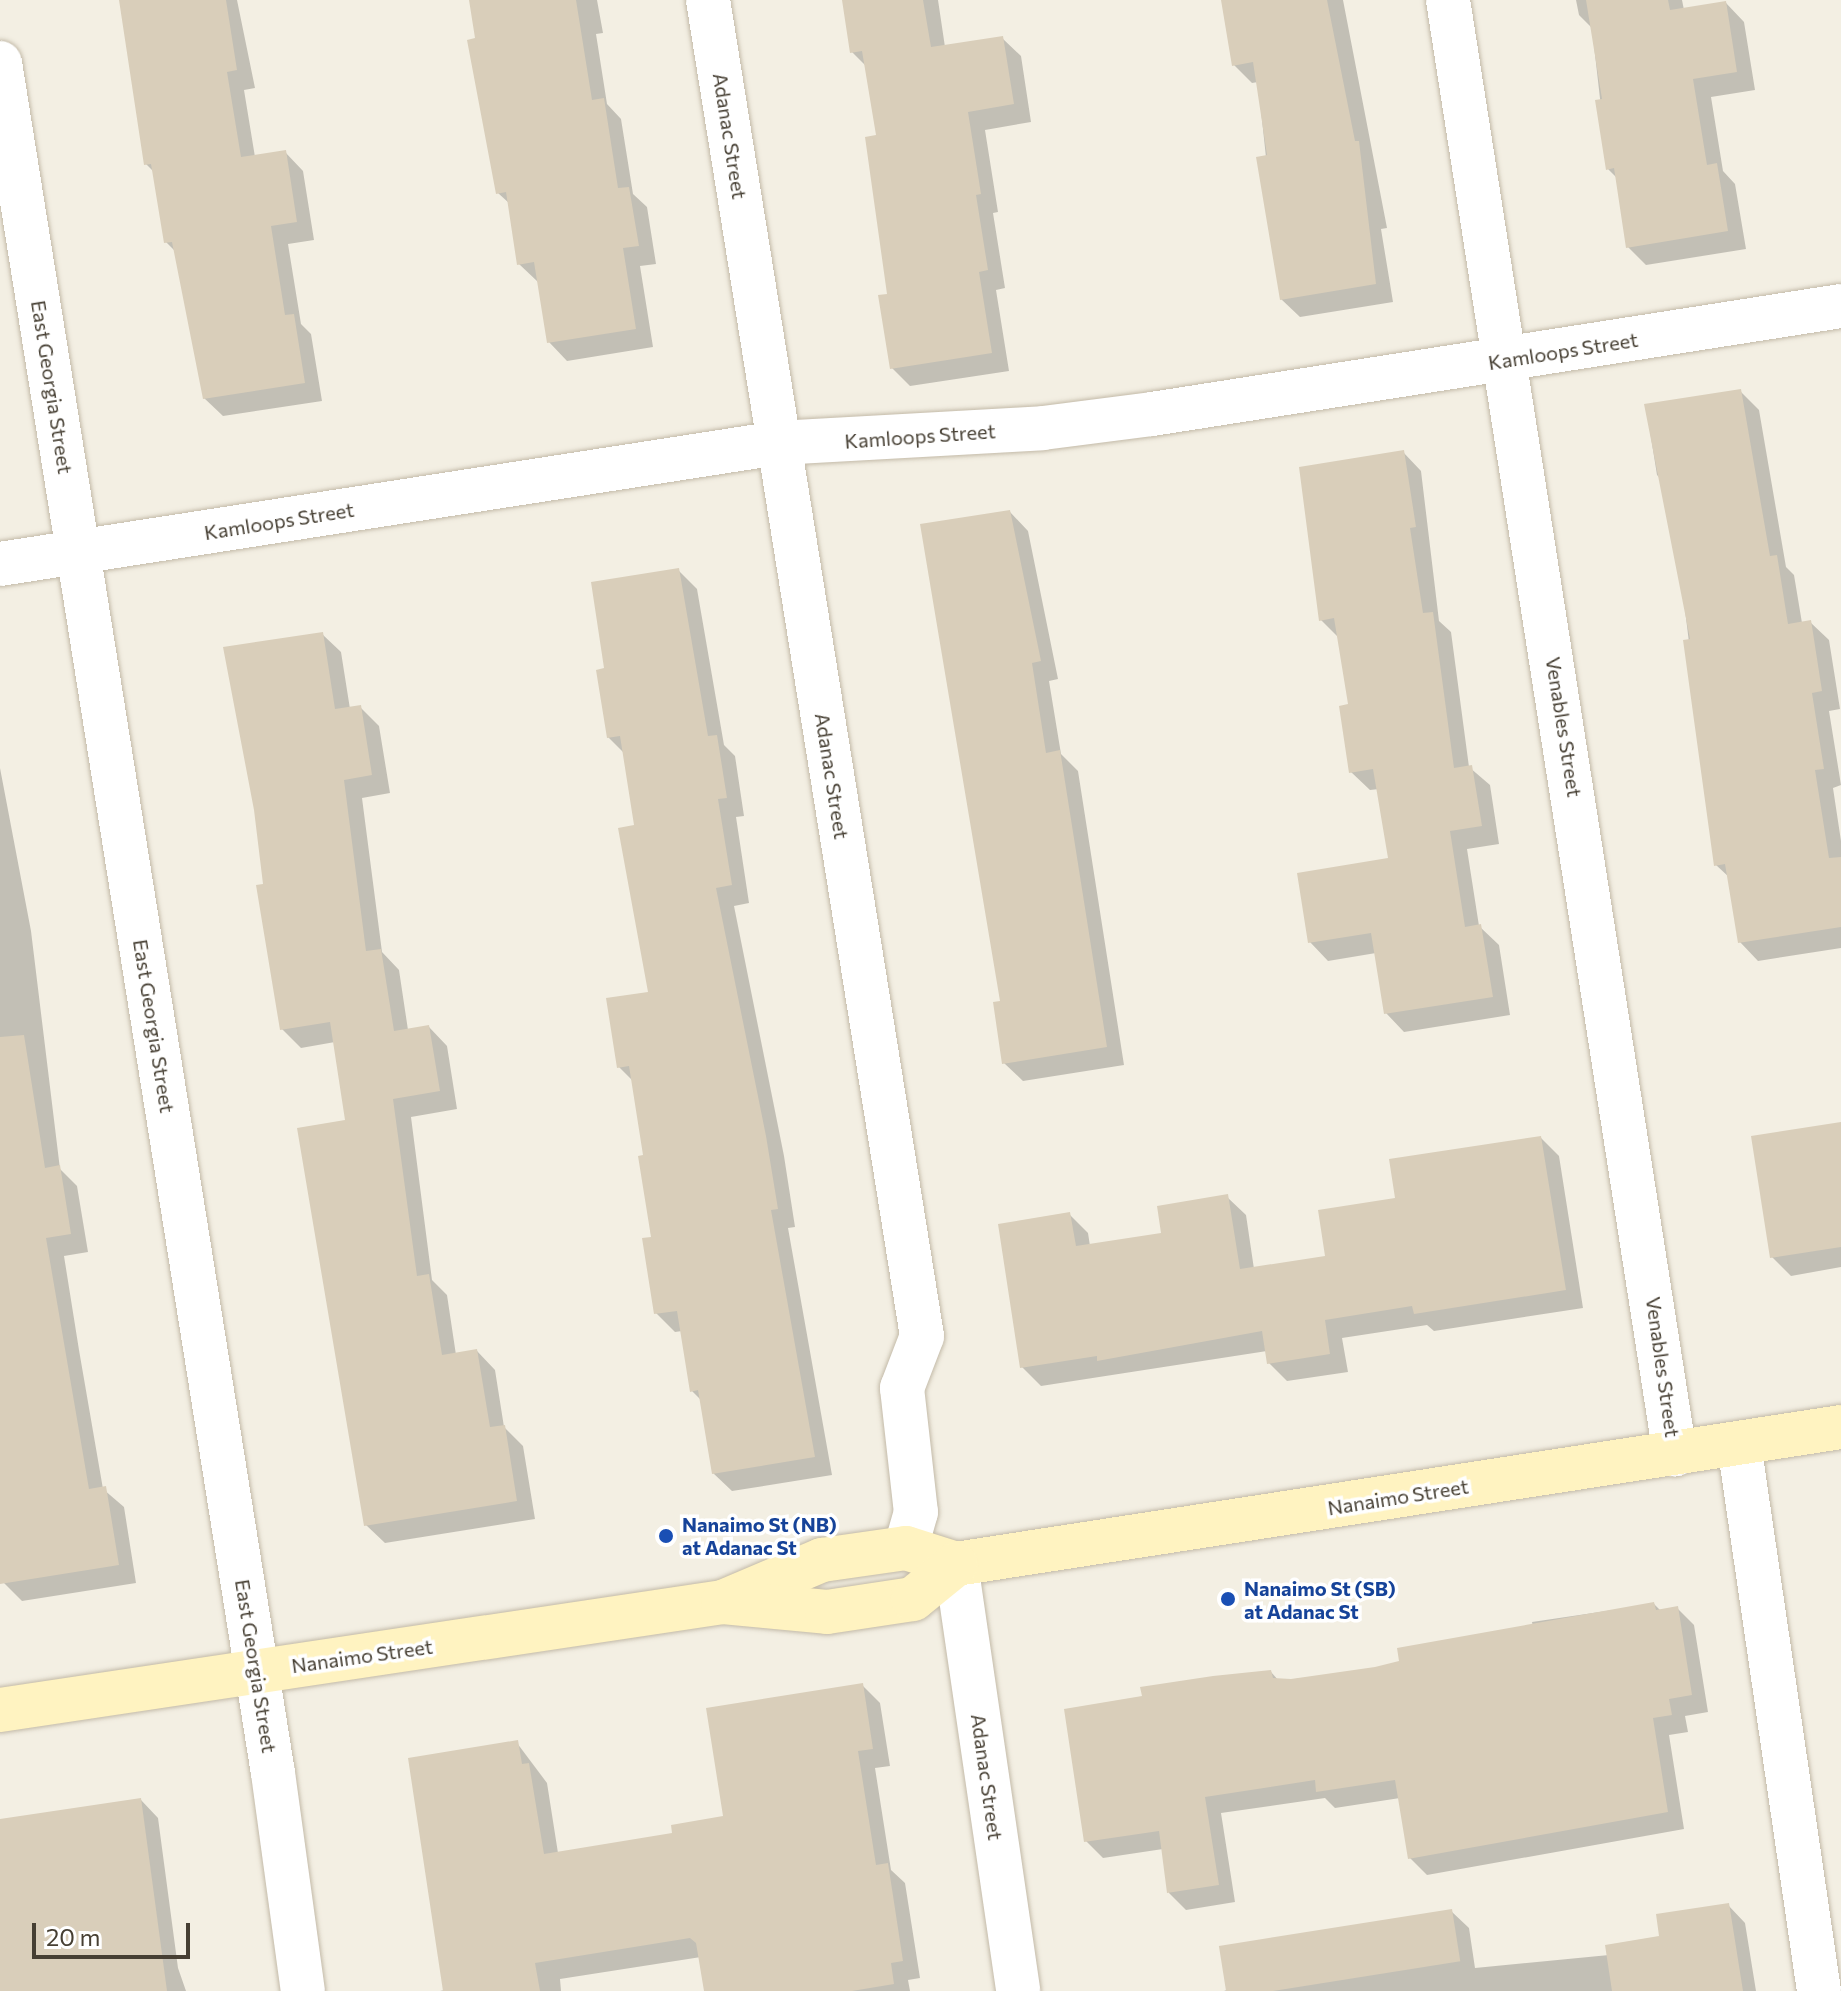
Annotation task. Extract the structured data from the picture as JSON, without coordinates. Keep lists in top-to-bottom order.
{
  "streets": {
    "main road": ["Nanaimo Street"],
    "street": [
      "Adanac Street",
      "Kamloops Street",
      "East Georgia Street",
      "Venables Street"
    ]
  },
  "crossings": [
    ["Adanac Street", "Kamloops Street"],
    ["Adanac Street", "Nanaimo Street"],
    ["Kamloops Street", "East Georgia Street"],
    ["Kamloops Street", "Venables Street"],
    ["East Georgia Street", "Nanaimo Street"],
    ["Venables Street", "Nanaimo Street"]
  ],
  "places": ["Nanaimo St (NB) at Adanac St", "Nanaimo St (SB) at Adanac St"],
  "scale_bar": "20 m"
}
